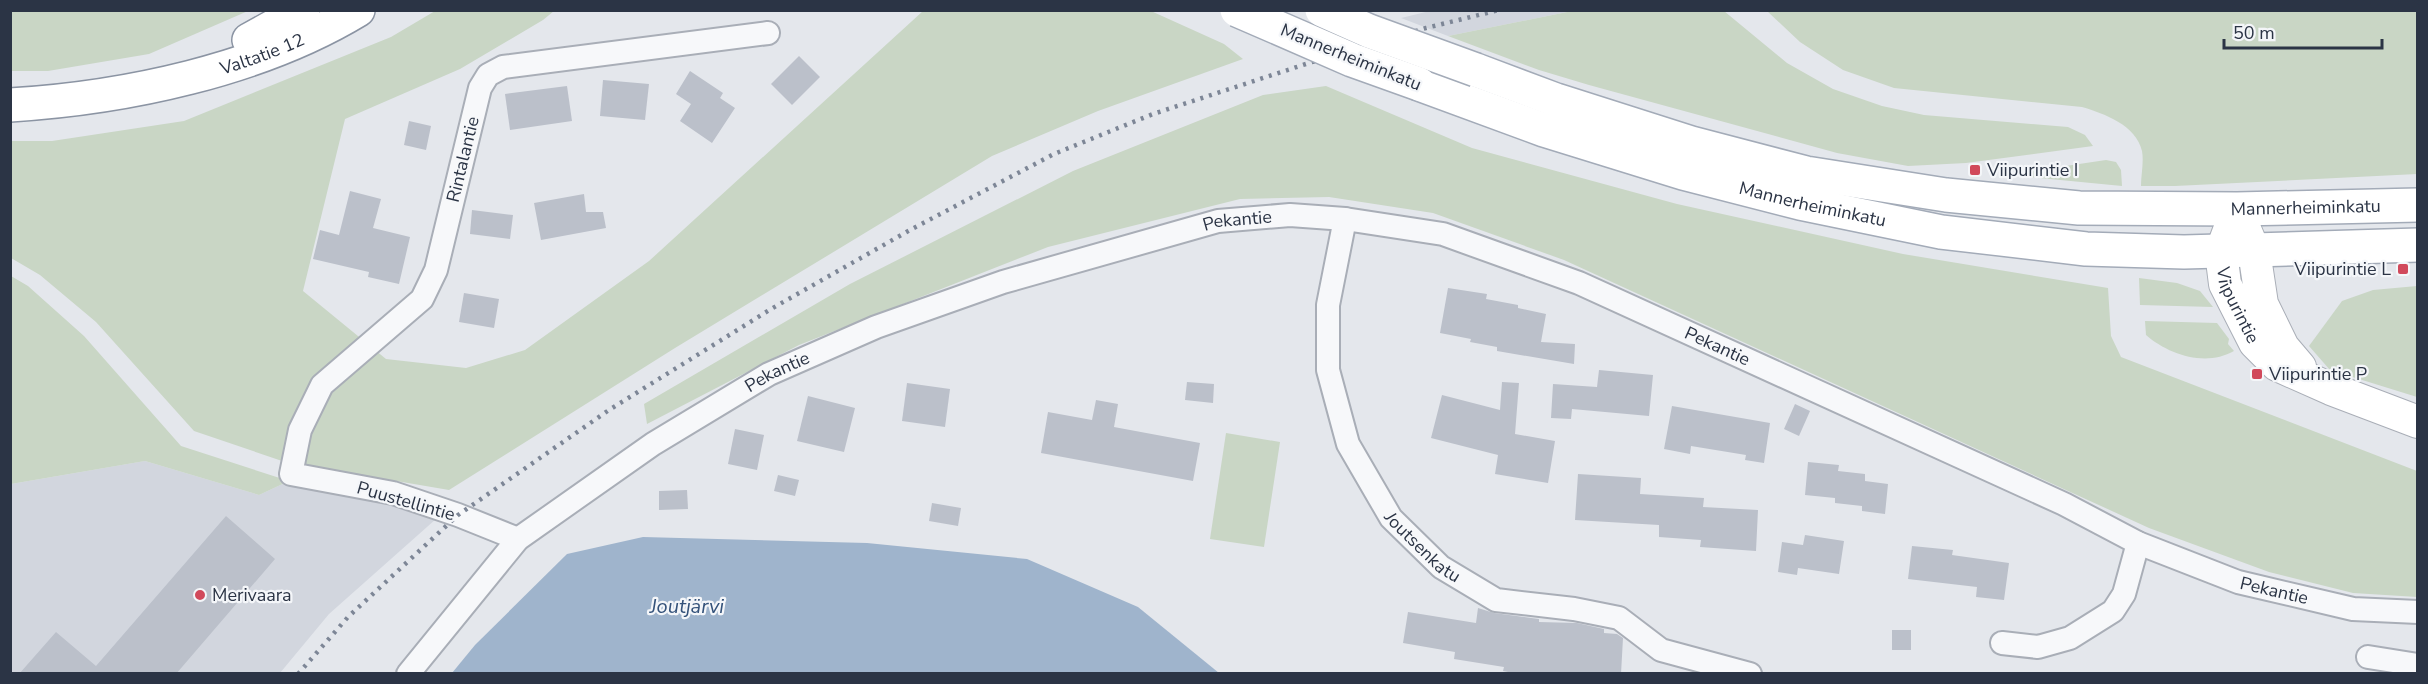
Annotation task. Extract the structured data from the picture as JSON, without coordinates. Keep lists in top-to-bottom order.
{
  "streets": {
    "main road": ["Valtatie 12", "Mannerheiminkatu", "Viipurintie"],
    "street": [
      "Rintalantie",
      "Pekantie",
      "Puustellintie",
      "Joutsenkatu"
    ]
  },
  "crossings": [
    ["Mannerheiminkatu", "Viipurintie"],
    ["Rintalantie", "Puustellintie"],
    ["Pekantie", "Puustellintie"],
    ["Pekantie", "Joutsenkatu"]
  ],
  "water": ["Joutjärvi"],
  "places": {
    "transit": ["Viipurintie I", "Viipurintie L", "Viipurintie P"],
    "other": ["Merivaara"]
  },
  "scale_bar": "50 m"
}
